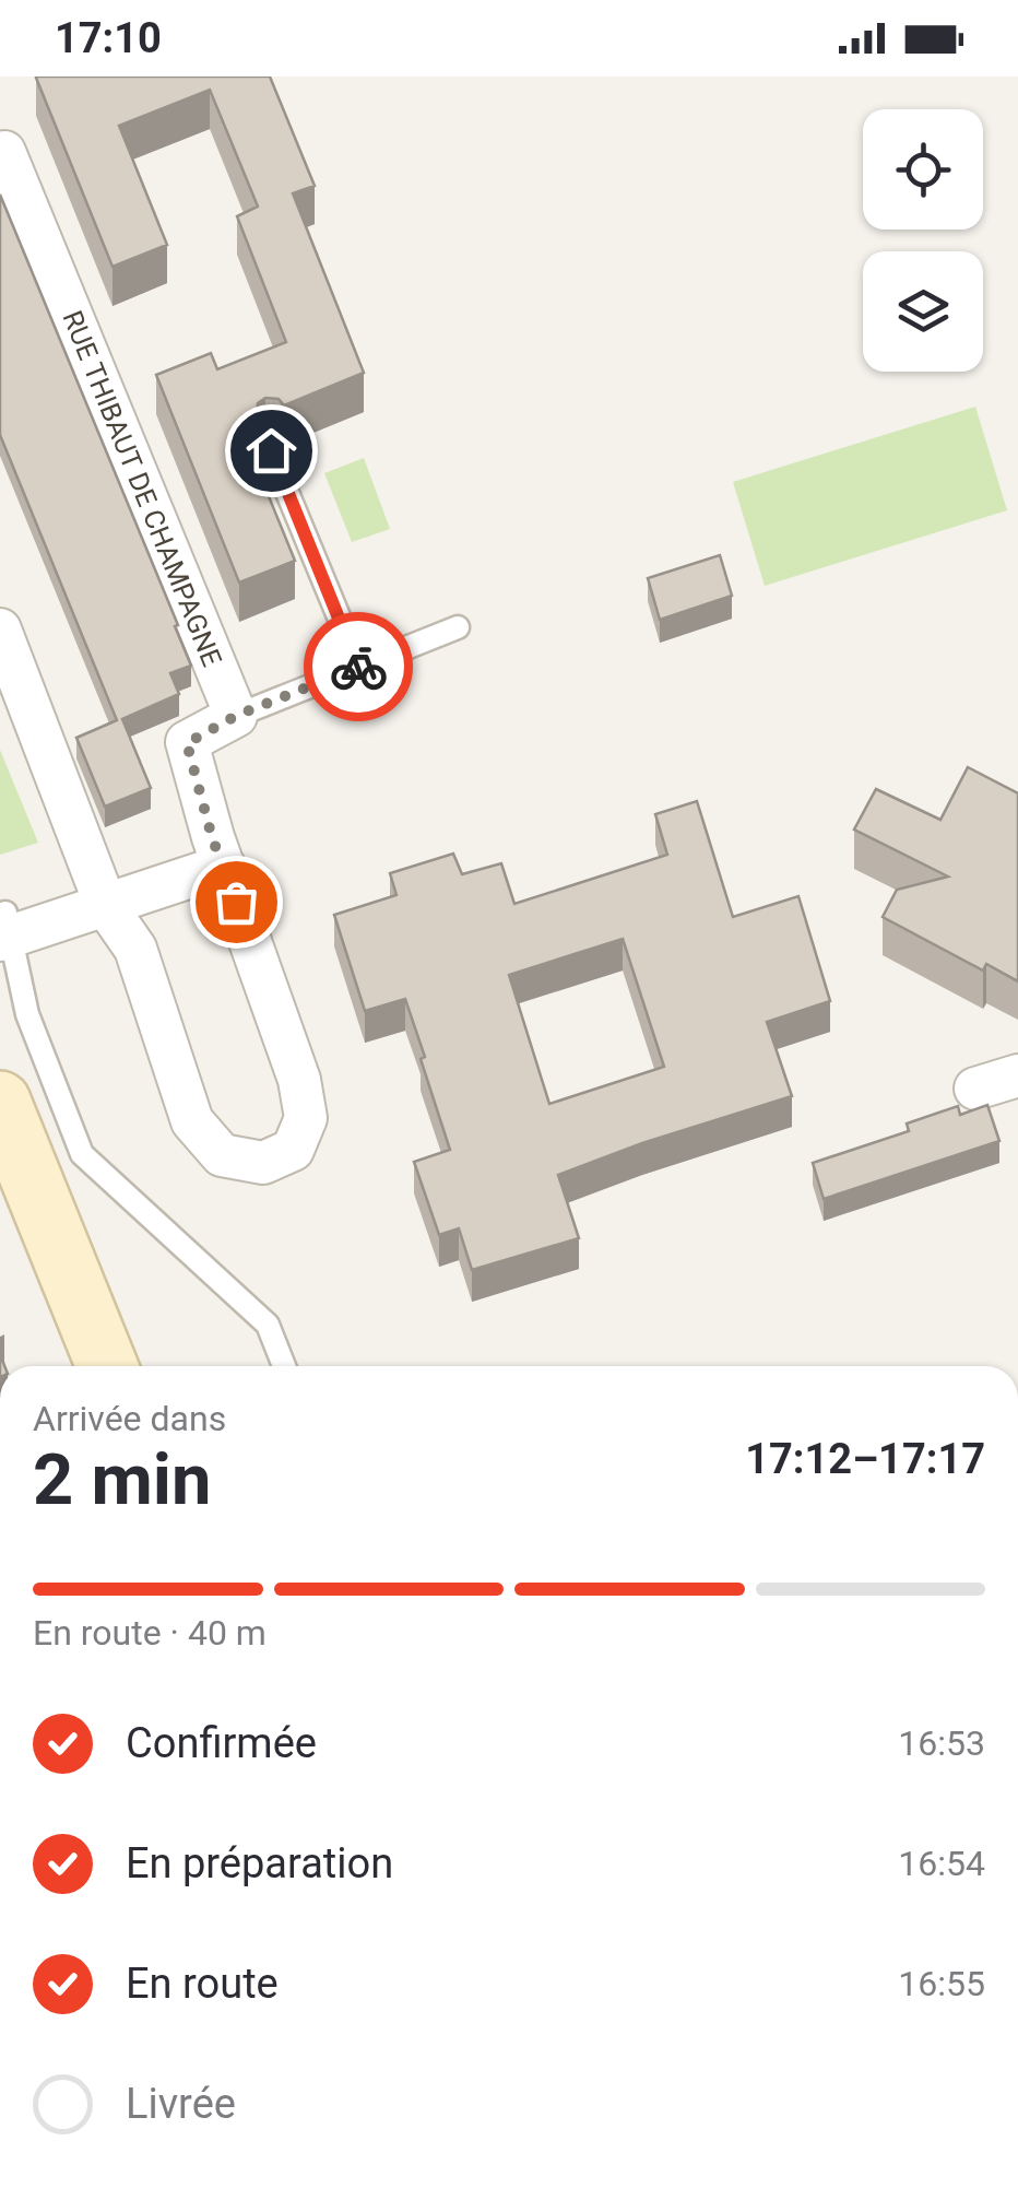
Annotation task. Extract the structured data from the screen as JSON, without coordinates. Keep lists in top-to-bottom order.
{
  "streets": {
    "street": ["RUE THIBAUT DE CHAMPAGNE"]
  },
  "page": {
    "status": "17:10",
    "heading": ["2 min", "Arrivée dans", "17:12–17:17"],
    "bar": "En route · 40 m",
    "list": [
      ["Confirmée", "16:53"],
      ["En préparation", "16:54"],
      ["En route", "16:55"],
      "Livrée"
    ]
  }
}
